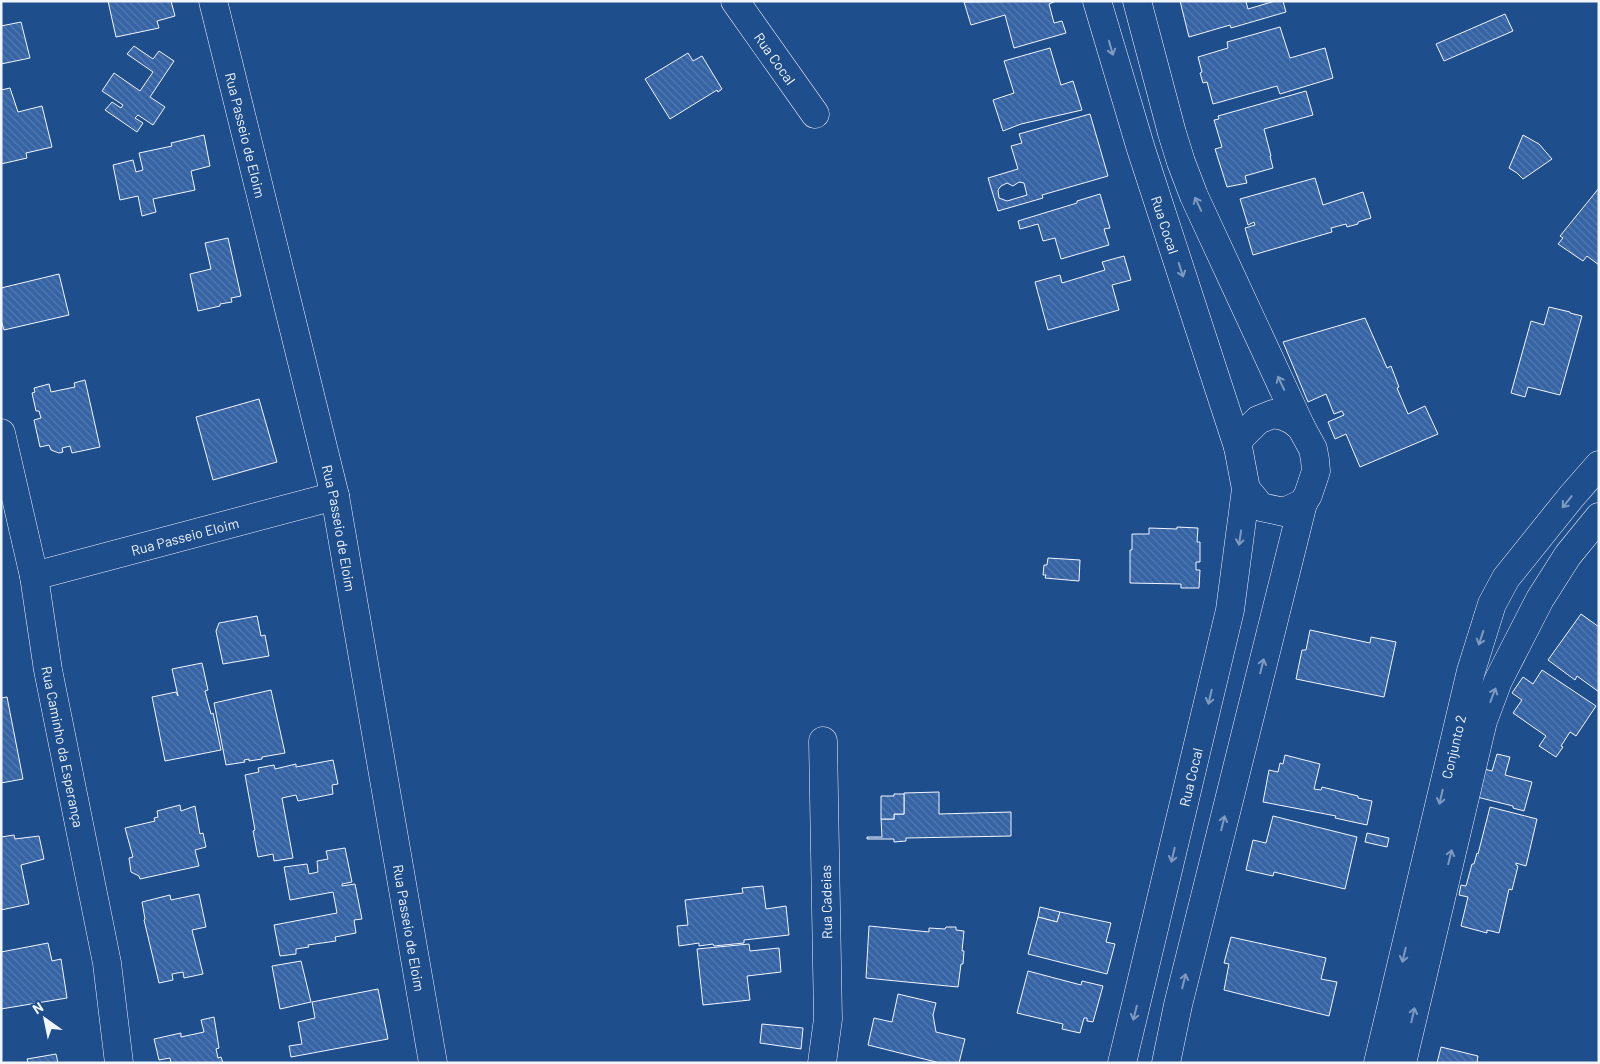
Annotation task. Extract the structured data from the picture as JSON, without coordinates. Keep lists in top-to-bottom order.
{
  "streets": {
    "street": [
      "Rua Cocal",
      "Rua Passeio de Eloim",
      "Rua Passeio Eloim",
      "Rua Caminho da Esperança",
      "Conjunto 2",
      "Rua Cadeias"
    ]
  },
  "crossings": [
    ["Rua Passeio de Eloim", "Rua Passeio Eloim"],
    ["Rua Passeio Eloim", "Rua Caminho da Esperança"]
  ],
  "north": "top left"
}
